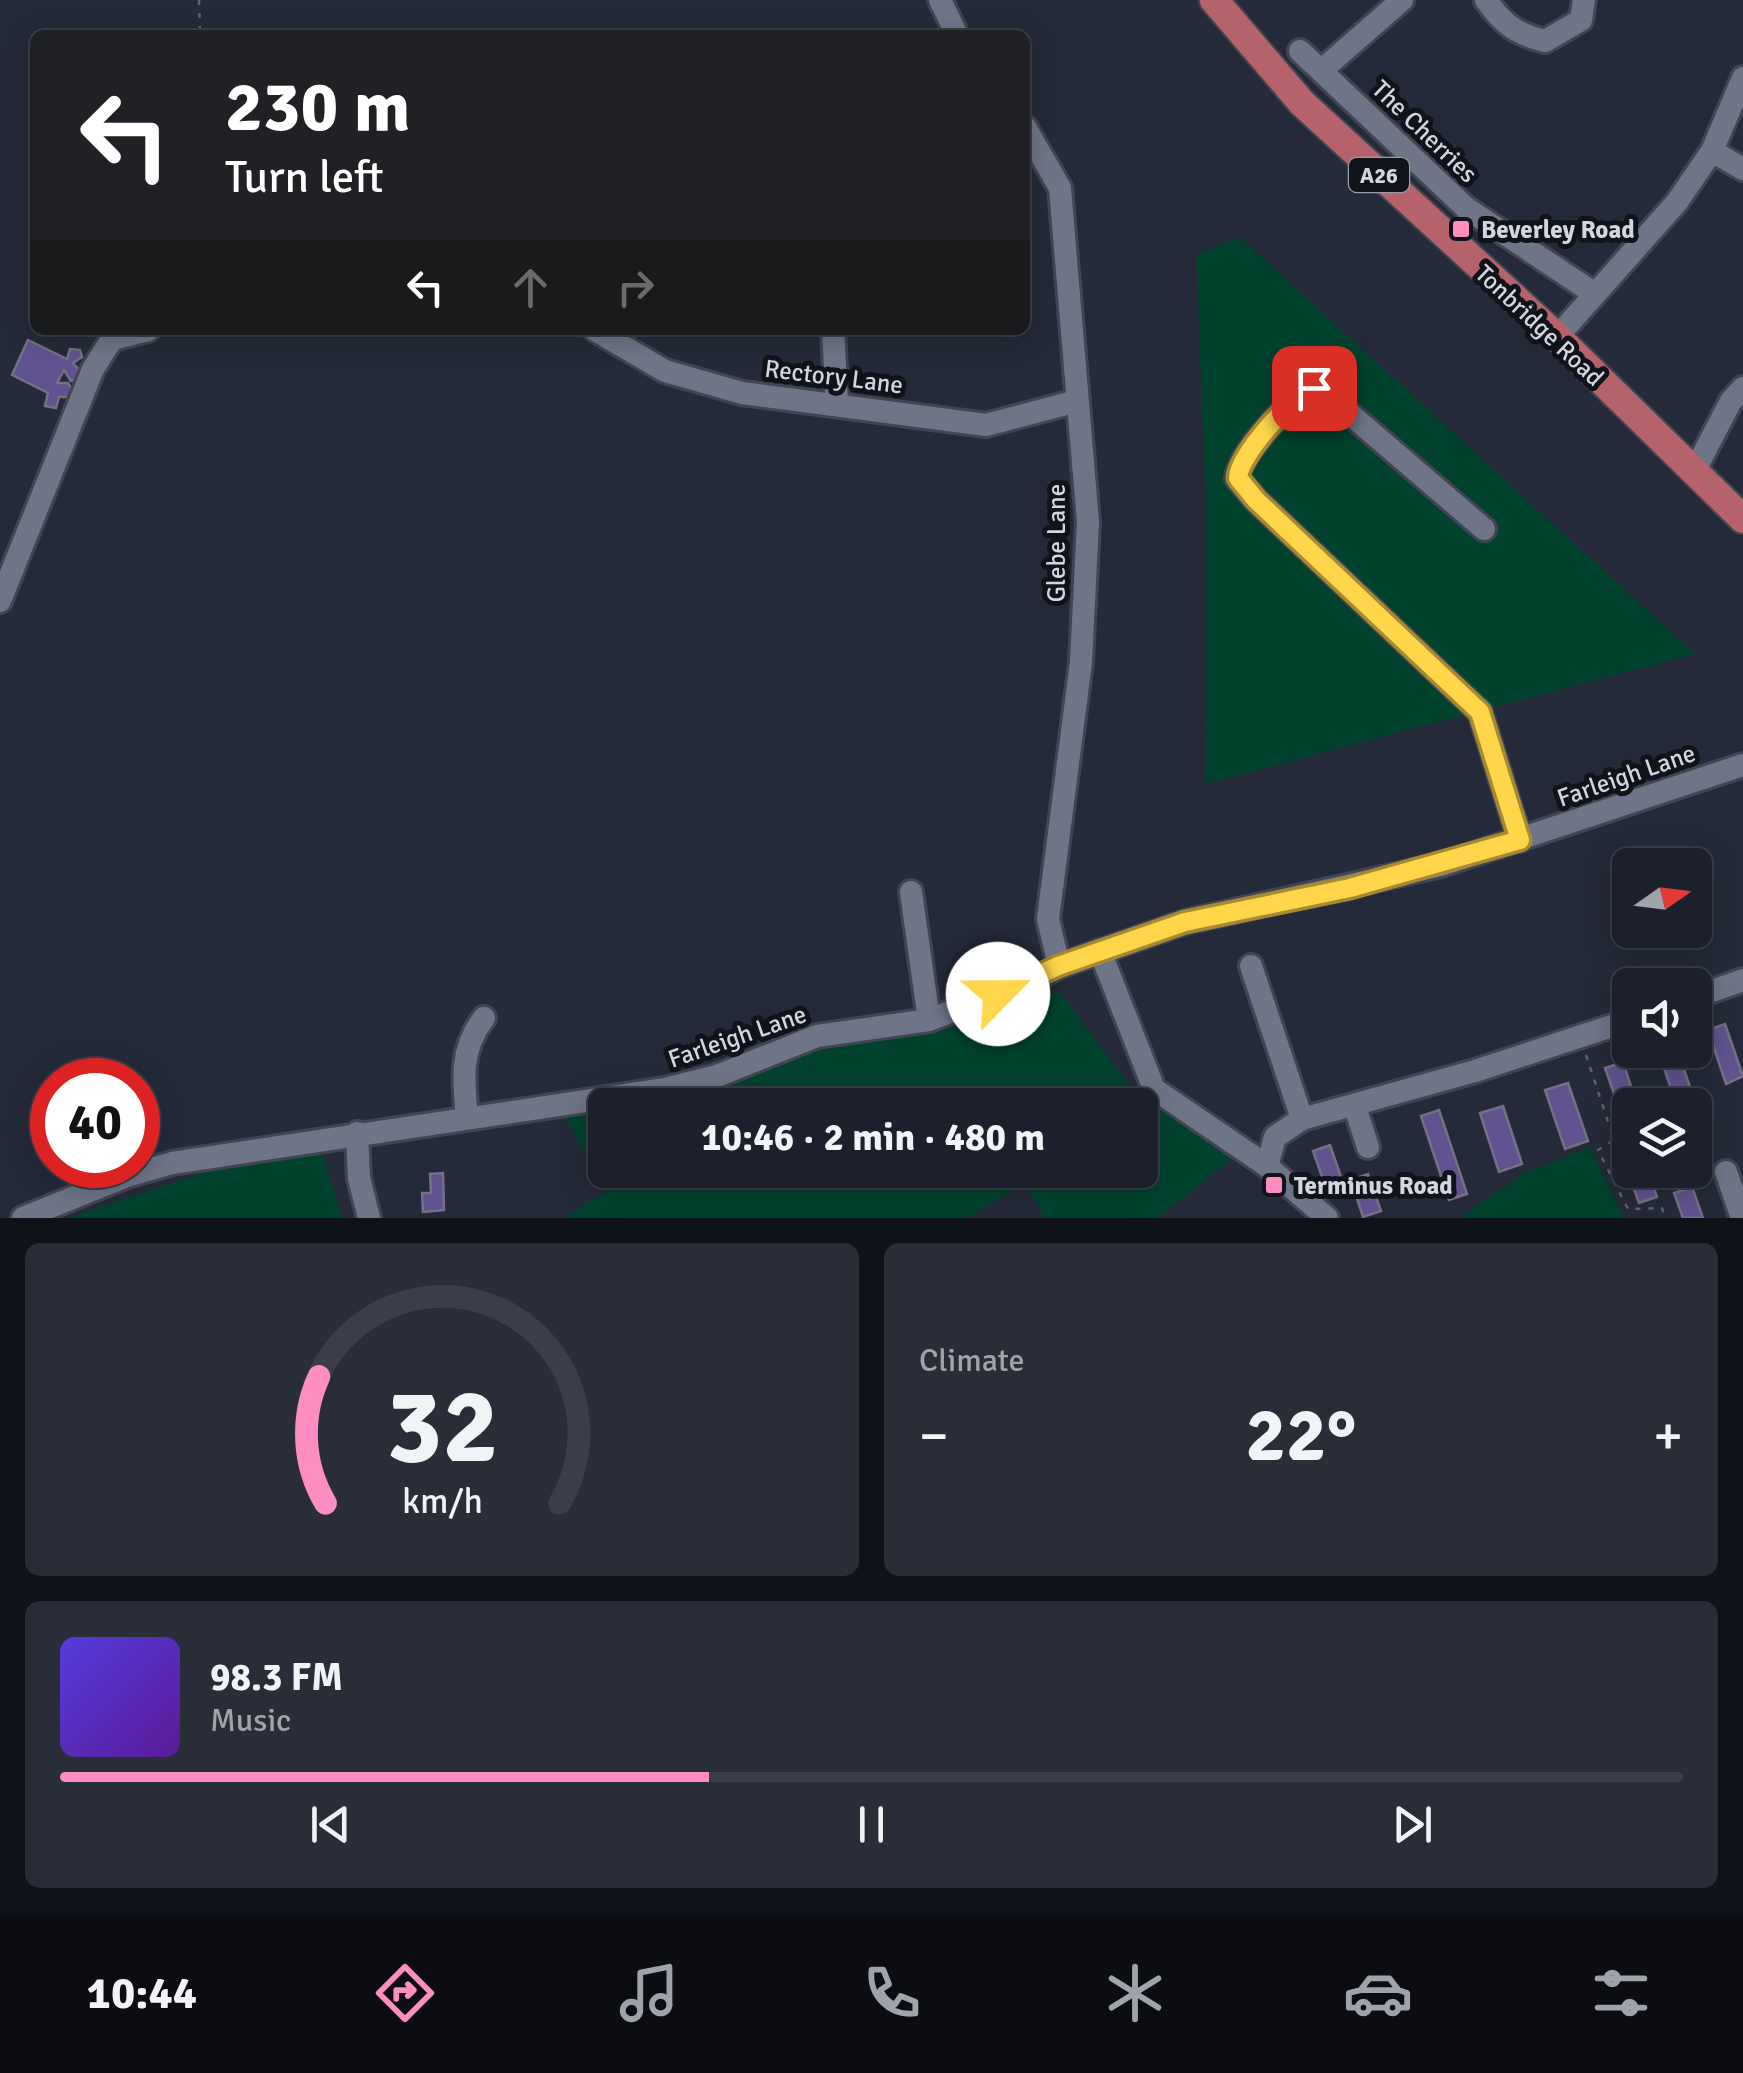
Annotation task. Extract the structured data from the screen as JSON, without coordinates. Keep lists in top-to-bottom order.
{
  "streets": {
    "main road": ["A26", "Tonbridge Road"],
    "street": [
      "The Cherries",
      "Rectory Lane",
      "Glebe Lane",
      "Farleigh Lane"
    ]
  },
  "crossings": [
    ["Rectory Lane", "Glebe Lane"],
    ["Glebe Lane", "Farleigh Lane"]
  ],
  "places": {
    "transit": ["Beverley Road", "Terminus Road"]
  },
  "north": "right",
  "page": {
    "turn": ["230 m", "Turn left"],
    "limit": "40",
    "trip": "10:46 · 2 min · 480 m",
    "tile": "Climate",
    "heat": ["−", "22°", "+"],
    "song": ["98.3 FM", "Music"],
    "tabs": "10:44",
    "gauge": ["32", "km/h"]
  }
}
